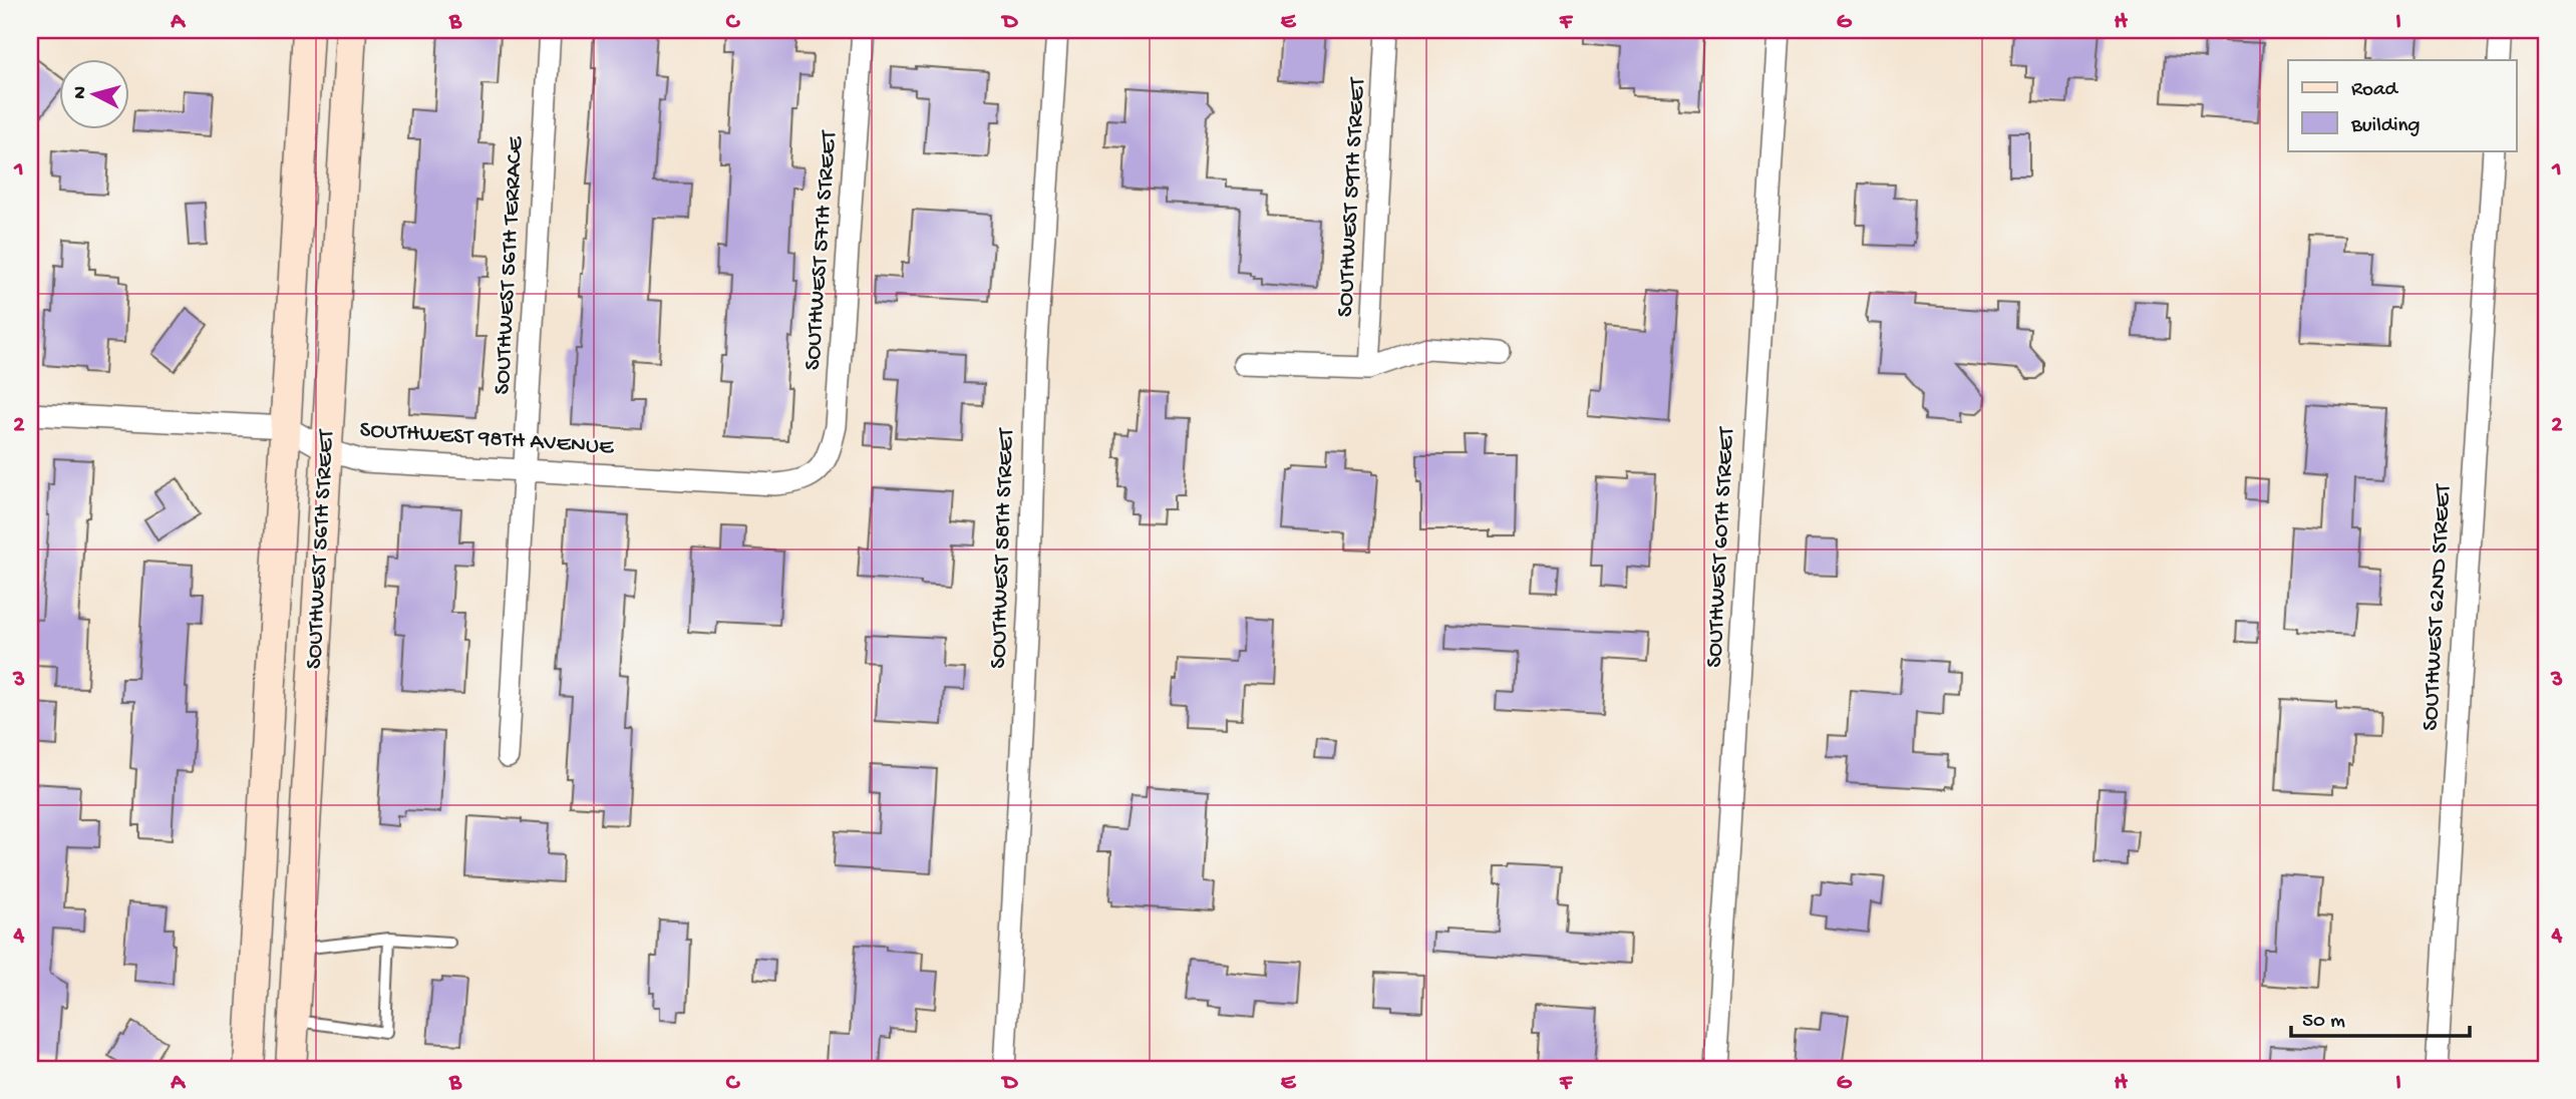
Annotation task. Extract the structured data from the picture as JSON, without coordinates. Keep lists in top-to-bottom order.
{
  "streets": {
    "main road": ["SOUTHWEST 56TH STREET"],
    "street": [
      "SOUTHWEST 59TH STREET",
      "SOUTHWEST 57TH STREET",
      "SOUTHWEST 56TH TERRACE",
      "SOUTHWEST 98TH AVENUE",
      "SOUTHWEST 60TH STREET",
      "SOUTHWEST 58TH STREET",
      "SOUTHWEST 62ND STREET"
    ]
  },
  "crossings": [
    ["SOUTHWEST 57TH STREET", "SOUTHWEST 98TH AVENUE"],
    ["SOUTHWEST 56TH TERRACE", "SOUTHWEST 98TH AVENUE"],
    ["SOUTHWEST 98TH AVENUE", "SOUTHWEST 56TH STREET"]
  ],
  "legend": ["Road", "Building"],
  "scale_bar": "50 m",
  "north": "left",
  "grid": {
    "columns": [
      "A",
      "B",
      "C",
      "D",
      "E",
      "F",
      "G",
      "H",
      "I"
    ],
    "rows": [
      "1",
      "2",
      "3",
      "4"
    ]
  }
}
